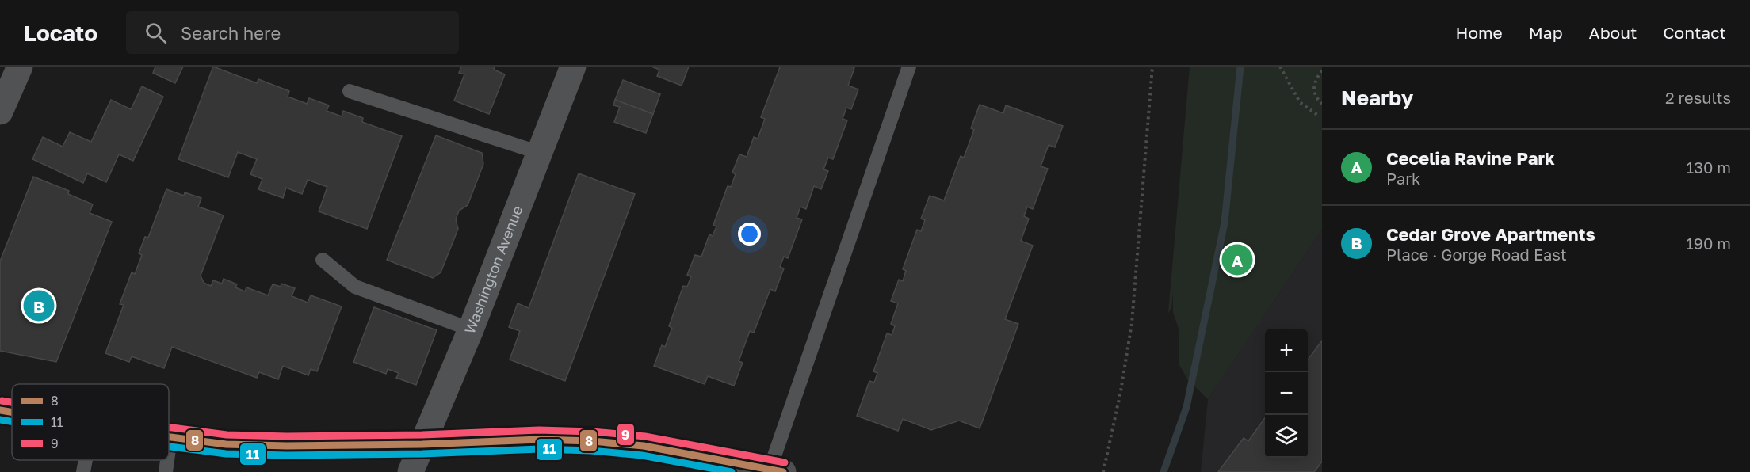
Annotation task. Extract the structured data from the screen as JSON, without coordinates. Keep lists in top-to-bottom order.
{
  "streets": {
    "street": ["Washington Avenue"]
  },
  "lines": ["transit line 9", "transit line 8", "transit line 11"],
  "legend": ["8", "11", "9"],
  "page": {
    "header": "Locato",
    "search": "Search here",
    "nav": [
      "Home",
      "Map",
      "About",
      "Contact"
    ],
    "heading": ["Nearby", "2 results"],
    "list": [
      {
        "mark": "A",
        "name": "Cecelia Ravine Park",
        "note": "Park",
        "value": "130 m"
      },
      {
        "mark": "B",
        "name": "Cedar Grove Apartments",
        "note": "Place · Gorge Road East",
        "value": "190 m"
      }
    ],
    "pins": ["A", "B"],
    "map_buttons": ["+", "−"]
  }
}
